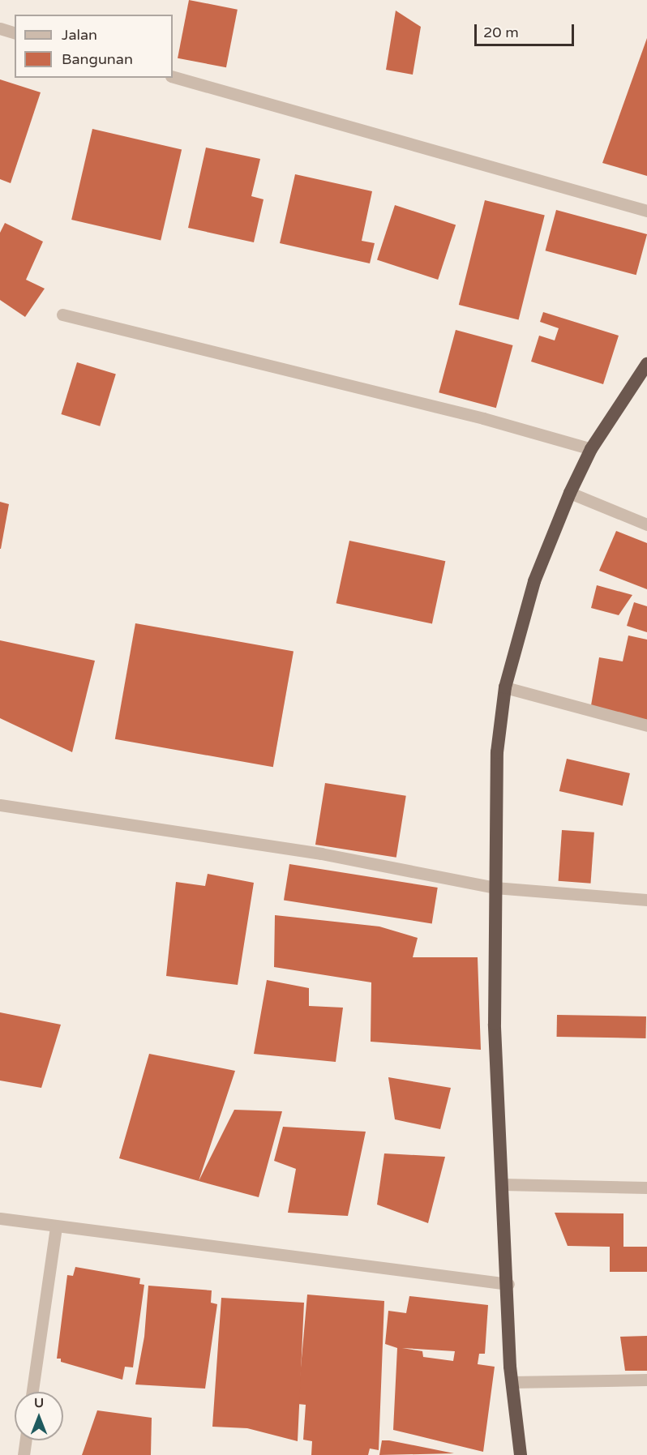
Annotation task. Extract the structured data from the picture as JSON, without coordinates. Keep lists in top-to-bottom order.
{
  "legend": ["Jalan", "Bangunan"],
  "scale_bar": "20 m",
  "north": "top"
}
